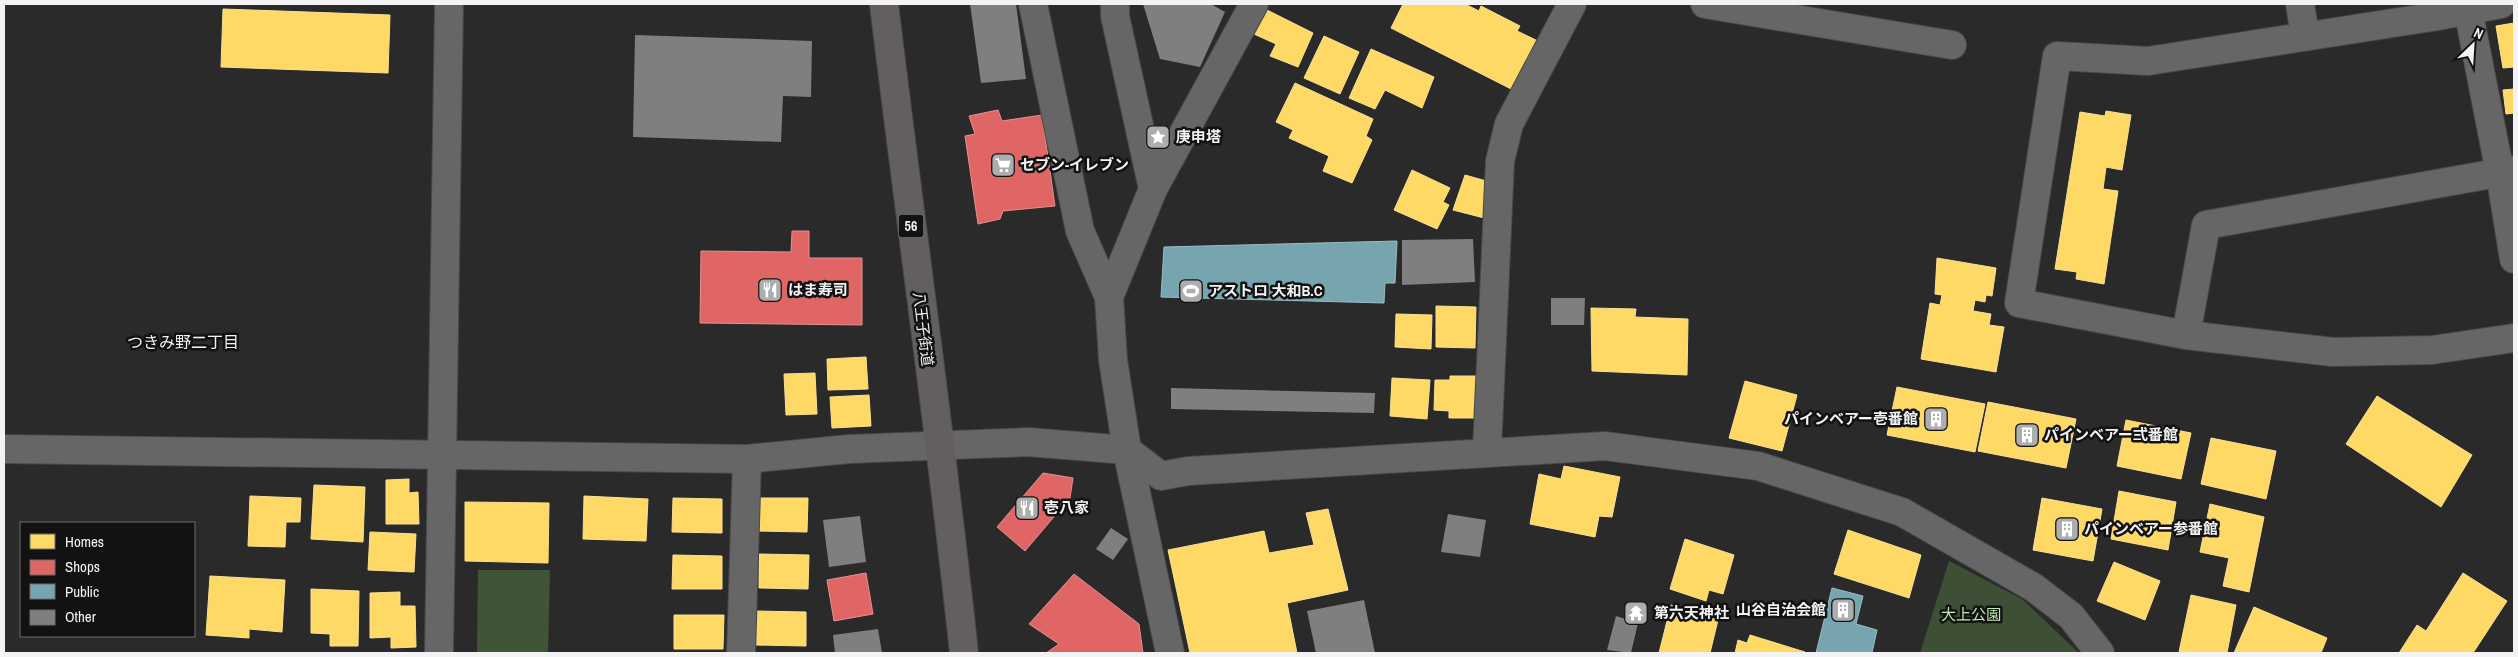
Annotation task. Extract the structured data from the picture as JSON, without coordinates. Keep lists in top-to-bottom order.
{
  "streets": {
    "main road": ["56", "八王子街道"]
  },
  "districts": ["つきみ野二丁目"],
  "parks": ["大上公園"],
  "places": {
    "place": ["庚申塔"],
    "supermarket": ["セブン-イレブン"],
    "restaurant": ["はま寿司", "壱八家"],
    "sports": ["アストロ 大和B.C"],
    "building": [
      "パインベアー壱番館",
      "パインベアー弍番館",
      "パインベアー参番館",
      "山谷自治会館"
    ],
    "temple": ["第六天神社"]
  },
  "legend": [
    "Homes",
    "Shops",
    "Public",
    "Other"
  ],
  "north": "top right"
}
